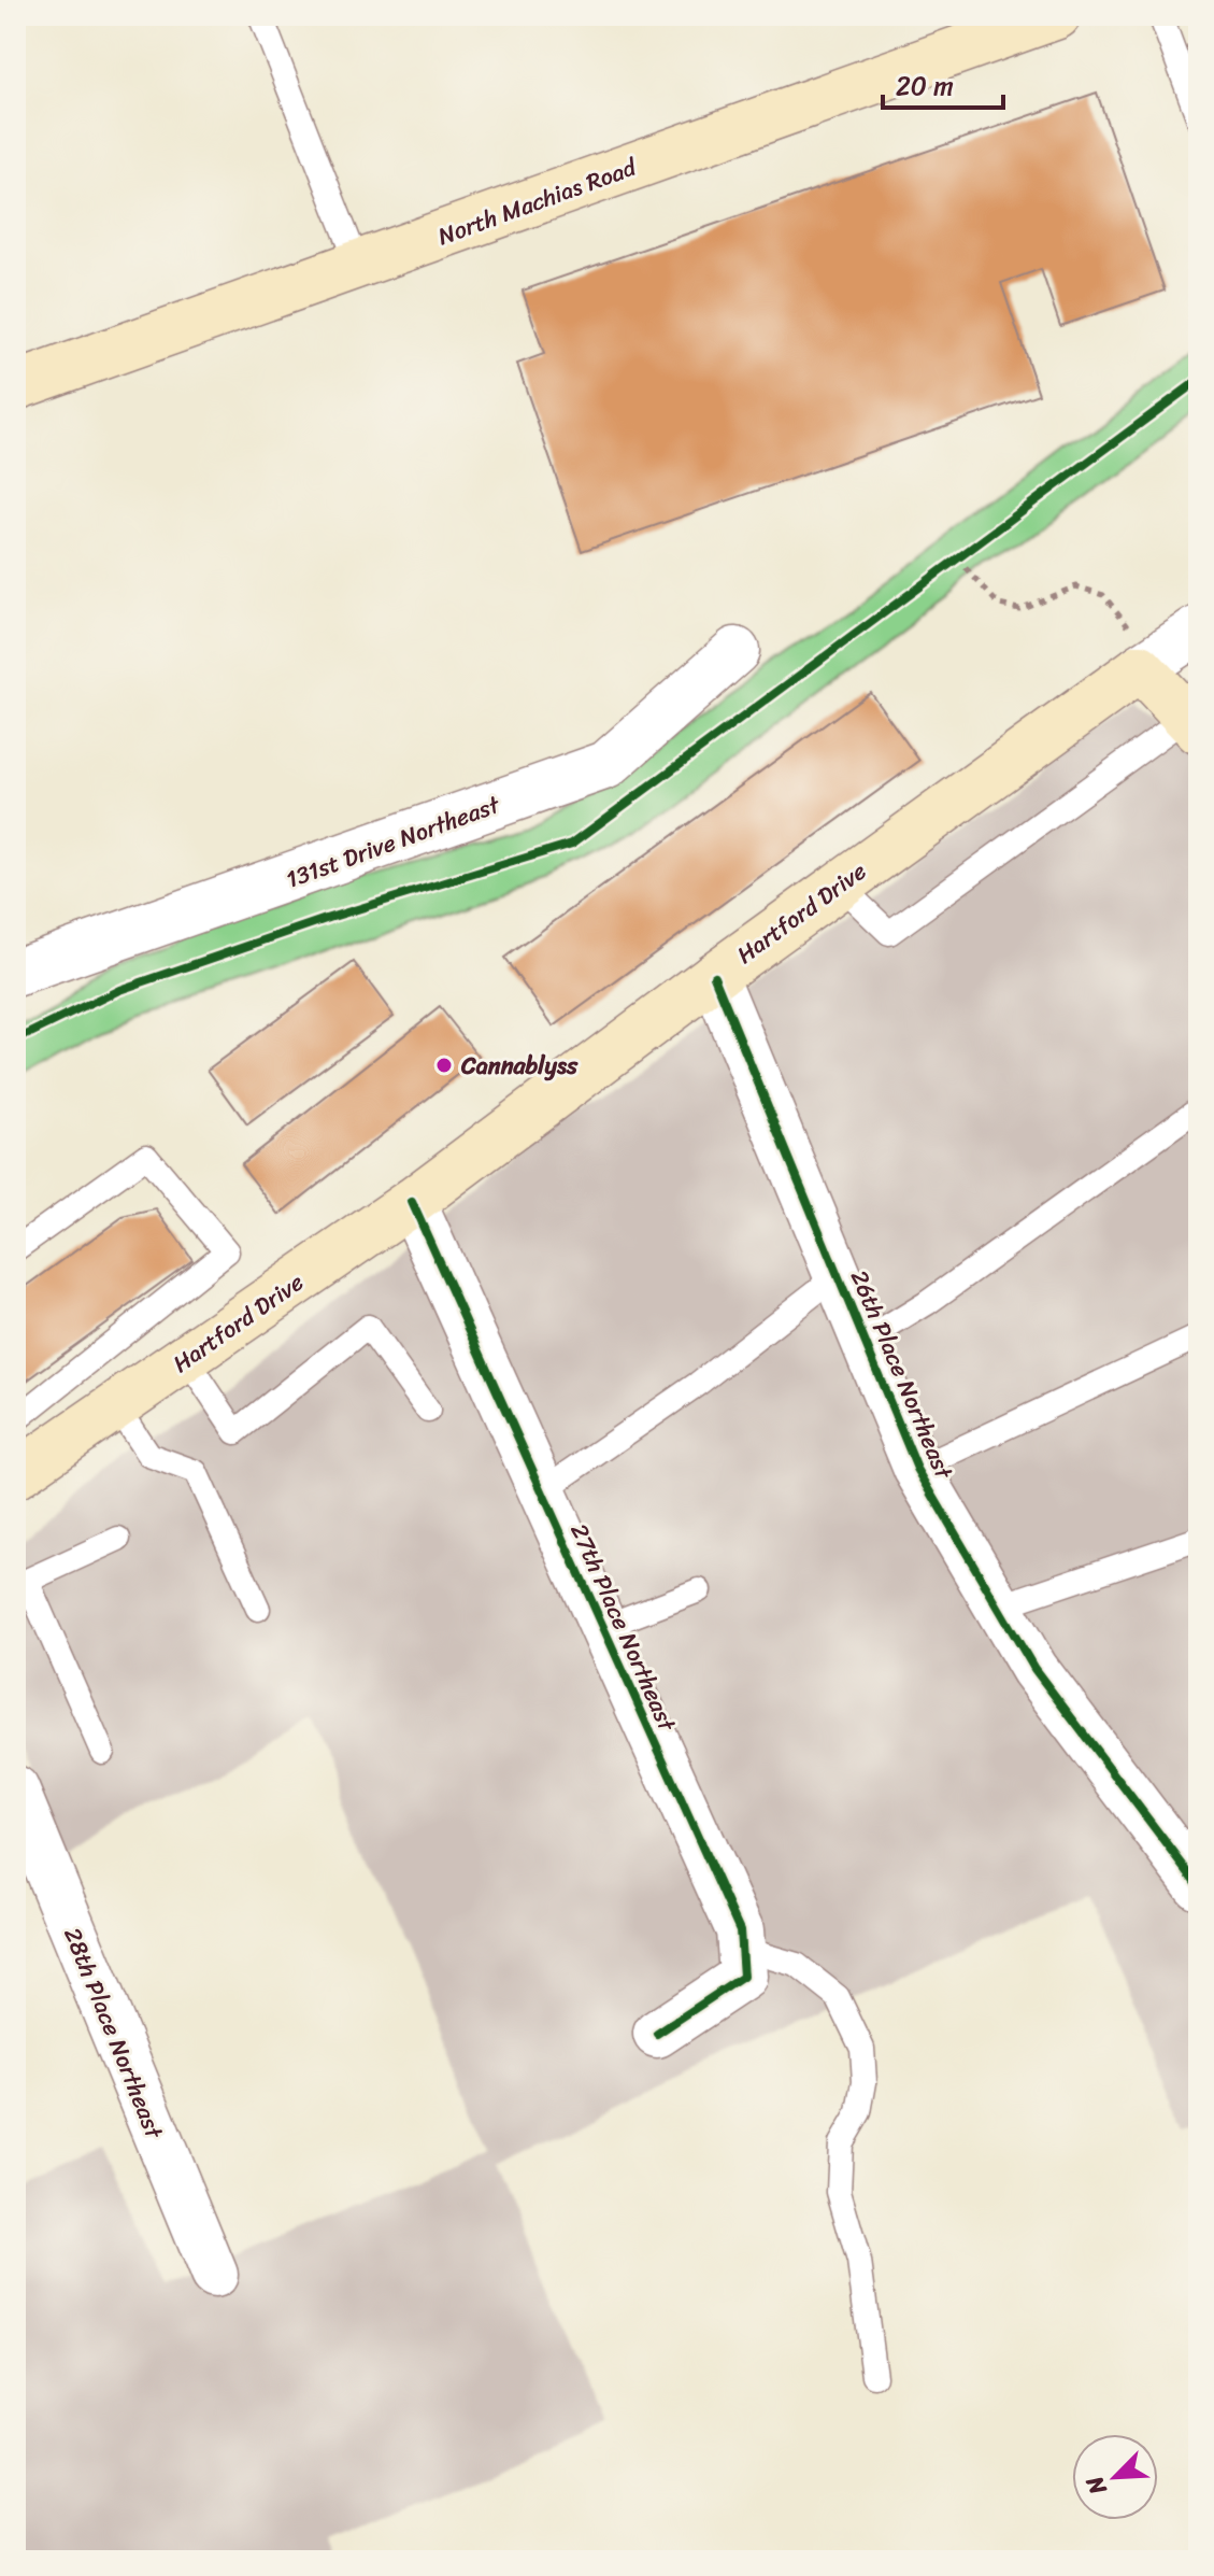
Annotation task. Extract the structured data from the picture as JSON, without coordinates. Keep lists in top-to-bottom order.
{
  "streets": {
    "main road": ["North Machias Road", "Hartford Drive"],
    "street": [
      "131st Drive Northeast",
      "26th Place Northeast",
      "27th Place Northeast",
      "28th Place Northeast"
    ]
  },
  "crossings": [
    ["Hartford Drive", "26th Place Northeast"],
    ["Hartford Drive", "27th Place Northeast"]
  ],
  "places": ["Cannablyss"],
  "scale_bar": "20 m",
  "north": "bottom left"
}
